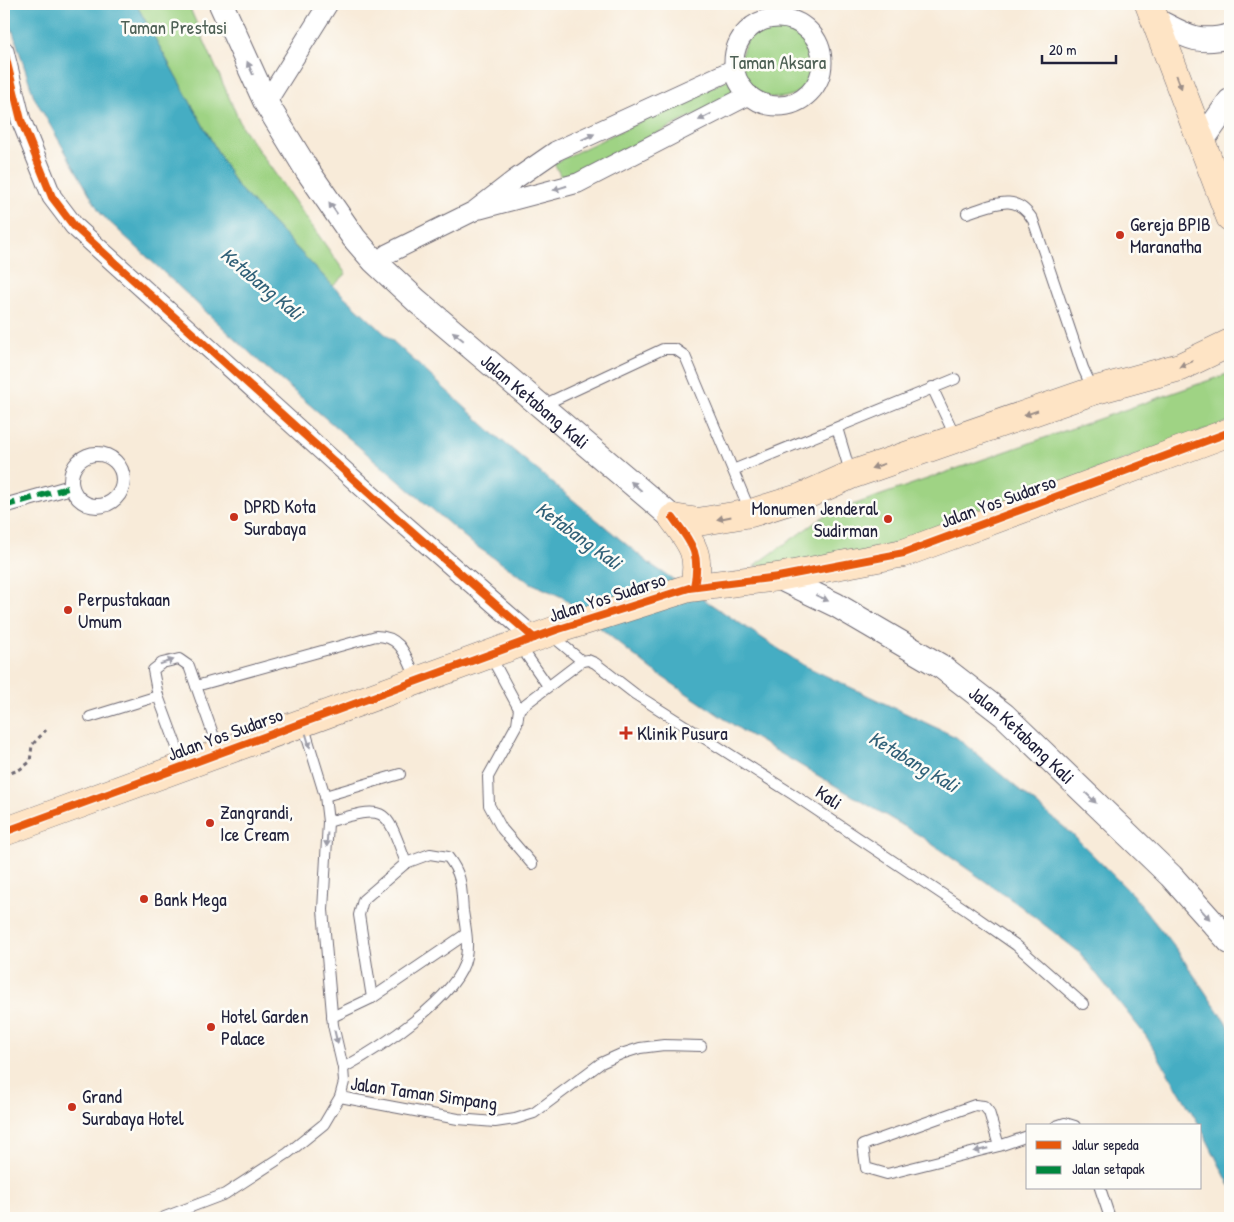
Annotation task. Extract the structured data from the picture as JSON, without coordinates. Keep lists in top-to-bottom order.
{
  "streets": {
    "main road": ["Jalan Yos Sudarso"],
    "street": ["Jalan Ketabang Kali"],
    "lane": ["Kali", "Jalan Taman Simpang"]
  },
  "crossings": [
    ["Jalan Ketabang Kali", "Jalan Yos Sudarso"],
    ["Jalan Yos Sudarso", "Kali"]
  ],
  "water": ["Ketabang Kali"],
  "parks": ["Taman Prestasi", "Taman Aksara"],
  "places": {
    "other": [
      "Gereja BPIB Maranatha",
      "DPRD Kota Surabaya",
      "Monumen Jenderal Sudirman",
      "Perpustakaan Umum",
      "Zangrandi, Ice Cream",
      "Bank Mega",
      "Hotel Garden Palace",
      "Grand Surabaya Hotel"
    ],
    "health": ["Klinik Pusura"]
  },
  "legend": ["Jalur sepeda", "Jalan setapak"],
  "scale_bar": "20 m"
}
